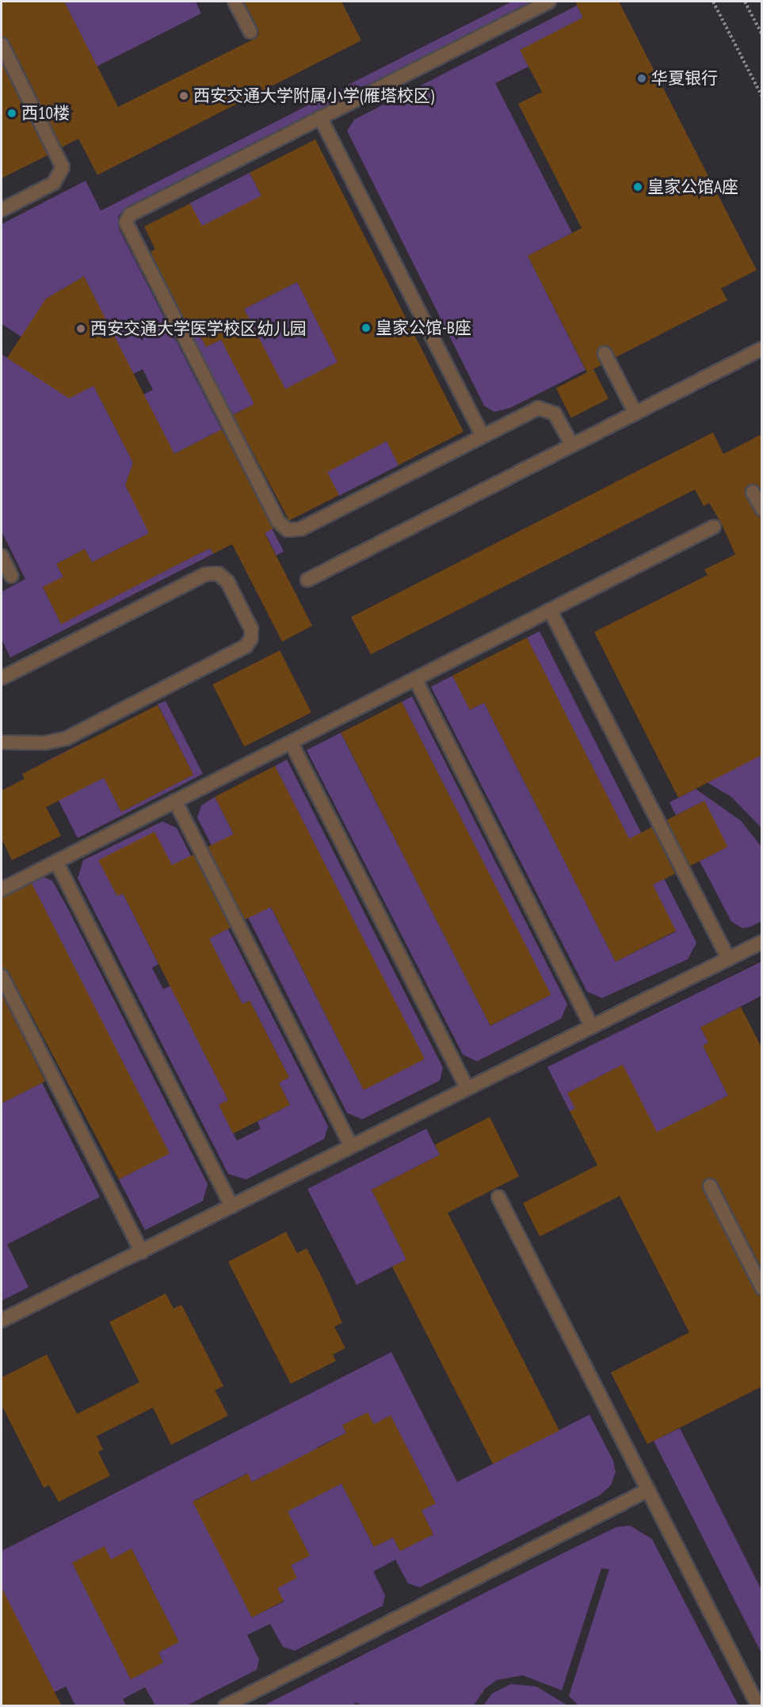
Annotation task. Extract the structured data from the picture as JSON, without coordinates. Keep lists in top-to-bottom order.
{
  "places": [
    "华夏银行",
    "西安交通大学附属小学(雁塔校区)",
    "西10楼",
    "皇家公馆A座",
    "皇家公馆-B座",
    "西安交通大学医学校区幼儿园"
  ]
}
